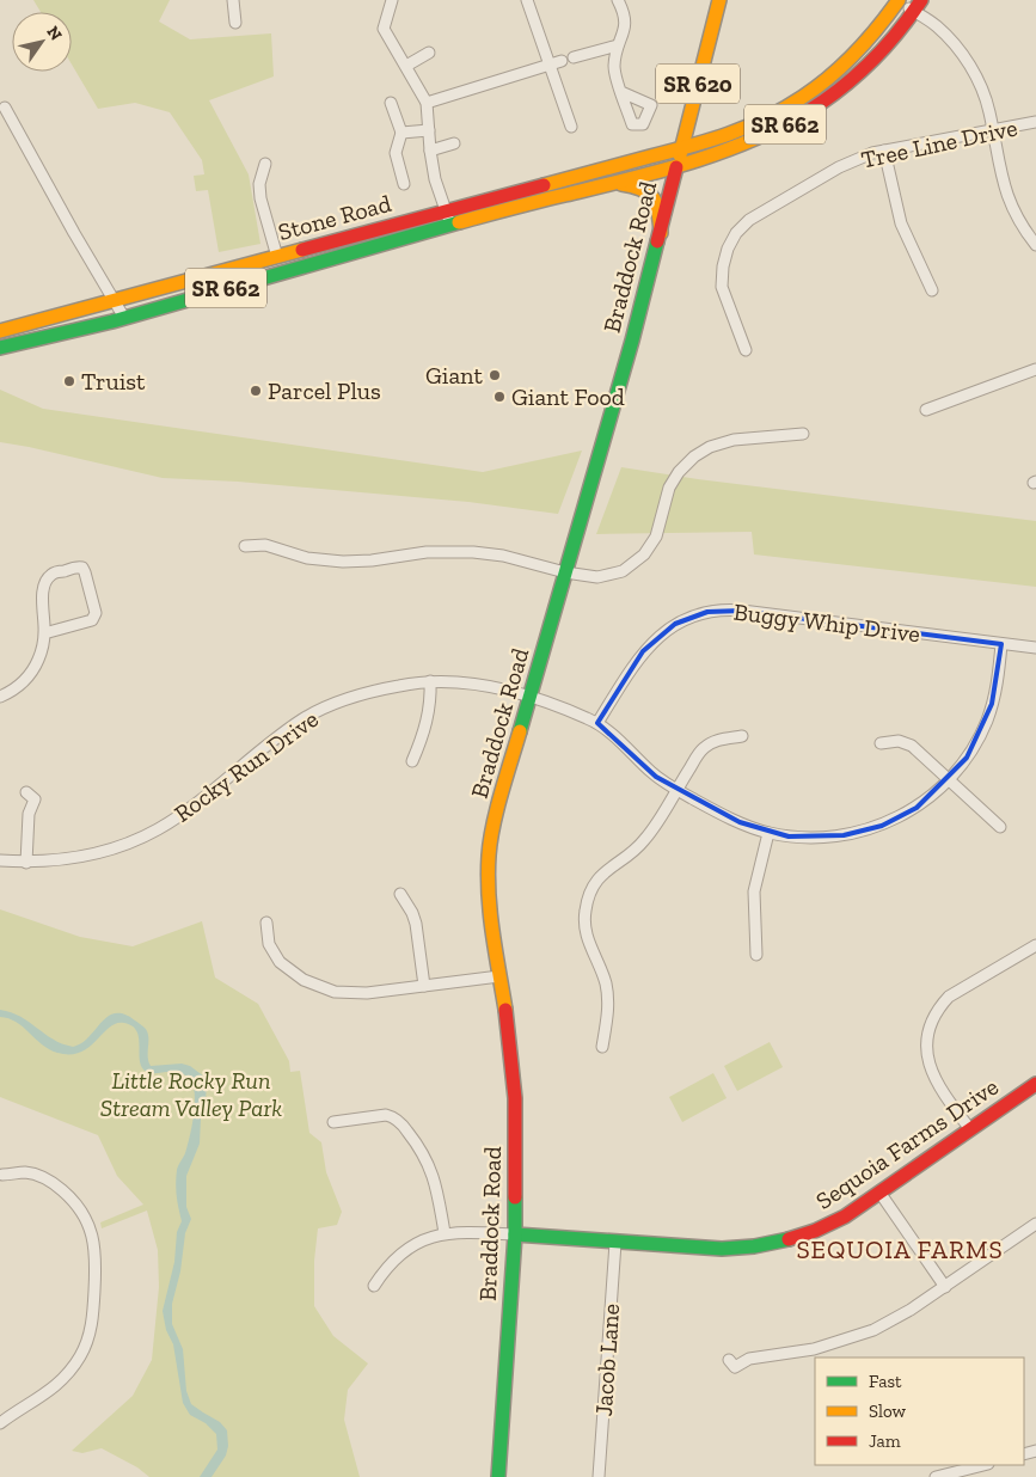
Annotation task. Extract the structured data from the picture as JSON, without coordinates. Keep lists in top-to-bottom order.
{
  "streets": {
    "main road": [
      "SR 620",
      "SR 662",
      "Stone Road",
      "Braddock Road",
      "Sequoia Farms Drive"
    ],
    "street": [
      "Tree Line Drive",
      "Buggy Whip Drive",
      "Rocky Run Drive",
      "Jacob Lane"
    ]
  },
  "crossings": [
    ["SR 662", "Stone Road"],
    ["SR 662", "Braddock Road"],
    ["Stone Road", "Braddock Road"],
    ["Braddock Road", "Rocky Run Drive"],
    ["Braddock Road", "Sequoia Farms Drive"],
    ["Buggy Whip Drive", "Rocky Run Drive"],
    ["Sequoia Farms Drive", "Jacob Lane"]
  ],
  "districts": ["SEQUOIA FARMS"],
  "parks": ["Little Rocky Run Stream Valley Park"],
  "places": [
    "Giant",
    "Truist",
    "Parcel Plus",
    "Giant Food"
  ],
  "legend": ["Fast", "Slow", "Jam"],
  "north": "top right"
}
